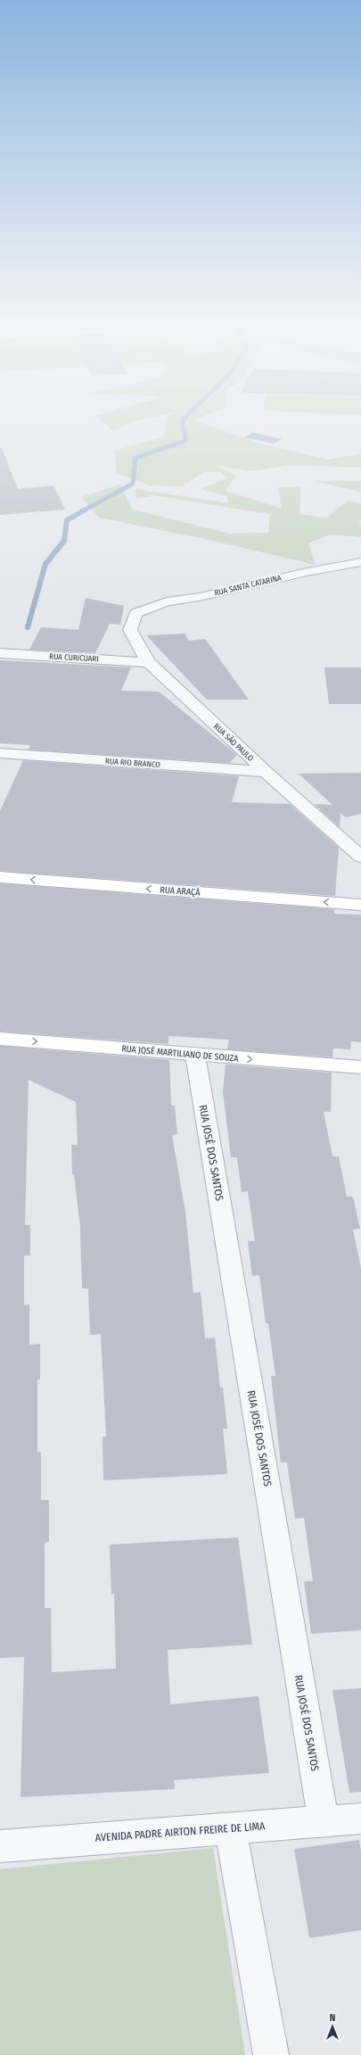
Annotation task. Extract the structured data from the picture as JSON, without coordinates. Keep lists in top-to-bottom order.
{
  "streets": {
    "street": [
      "RUA SANTA CATARINA",
      "RUA CURICUARI",
      "RUA SÃO PAULO",
      "RUA RIO BRANCO",
      "RUA ARAÇÁ",
      "RUA JOSÉ MARTILIANO DE SOUZA",
      "RUA JOSÉ DOS SANTOS",
      "AVENIDA PADRE AIRTON FREIRE DE LIMA"
    ]
  },
  "crossings": [
    ["RUA SANTA CATARINA", "RUA SÃO PAULO"],
    ["RUA CURICUARI", "RUA SÃO PAULO"],
    ["RUA SÃO PAULO", "RUA RIO BRANCO"],
    ["RUA JOSÉ MARTILIANO DE SOUZA", "RUA JOSÉ DOS SANTOS"],
    ["RUA JOSÉ DOS SANTOS", "AVENIDA PADRE AIRTON FREIRE DE LIMA"]
  ],
  "one_way": ["RUA ARAÇÁ", "RUA JOSÉ MARTILIANO DE SOUZA"],
  "north": "top"
}
